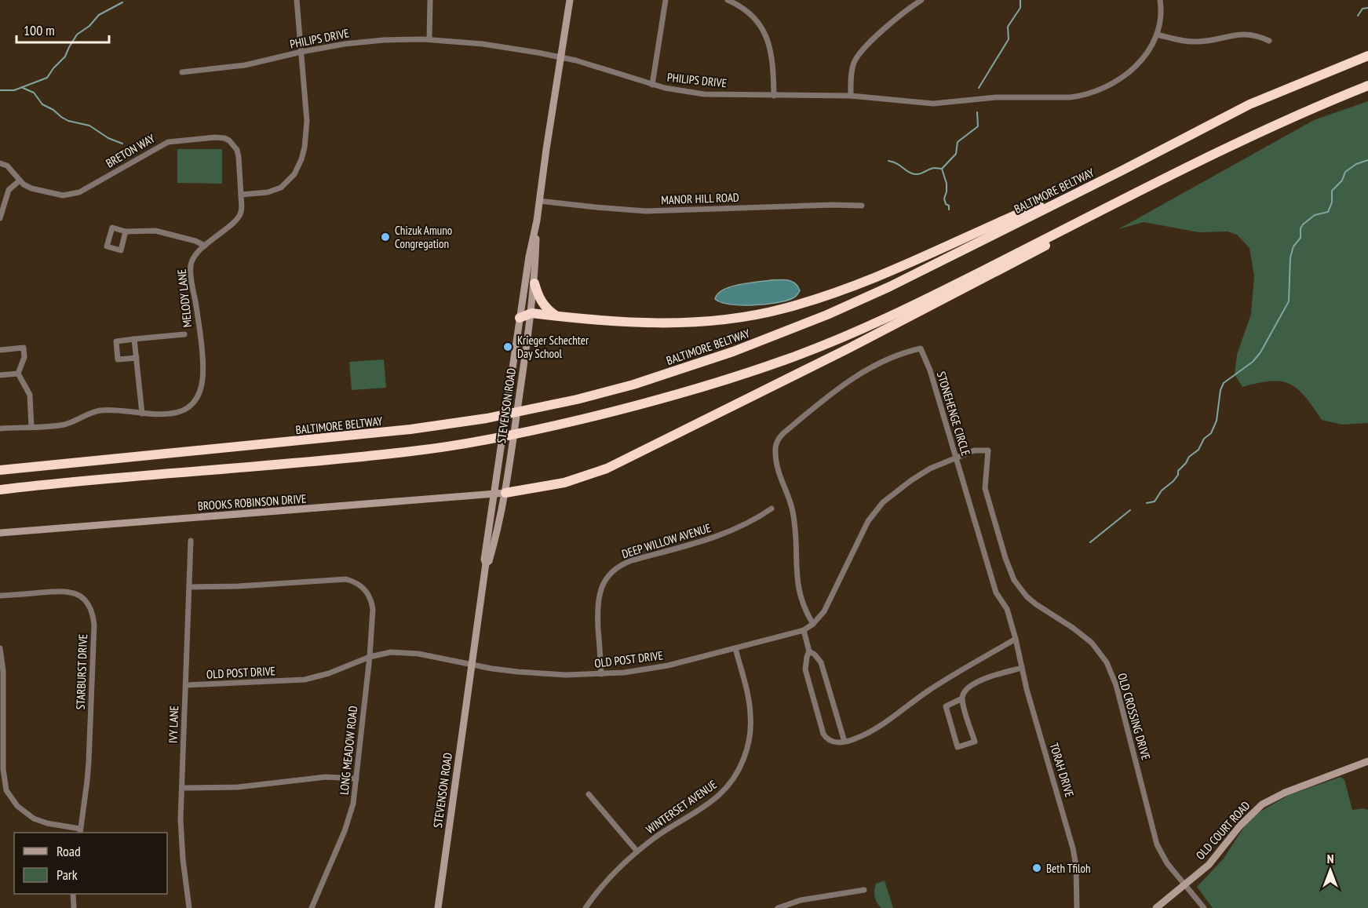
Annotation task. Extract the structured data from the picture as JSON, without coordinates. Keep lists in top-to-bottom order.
{
  "streets": {
    "highway": ["BALTIMORE BELTWAY"],
    "main road": ["STEVENSON ROAD", "BROOKS ROBINSON DRIVE", "OLD COURT ROAD"],
    "street": [
      "PHILIPS DRIVE",
      "BRETON WAY",
      "MANOR HILL ROAD",
      "MELODY LANE",
      "STONEHENGE CIRCLE",
      "DEEP WILLOW AVENUE",
      "OLD POST DRIVE",
      "STARBURST DRIVE",
      "OLD CROSSING DRIVE",
      "IVY LANE",
      "LONG MEADOW ROAD",
      "TORAH DRIVE",
      "WINTERSET AVENUE"
    ]
  },
  "crossings": [
    ["PHILIPS DRIVE", "STEVENSON ROAD"],
    ["BRETON WAY", "MELODY LANE"],
    ["MANOR HILL ROAD", "STEVENSON ROAD"],
    ["STEVENSON ROAD", "BROOKS ROBINSON DRIVE"],
    ["STEVENSON ROAD", "OLD POST DRIVE"],
    ["STONEHENGE CIRCLE", "OLD POST DRIVE"],
    ["STONEHENGE CIRCLE", "TORAH DRIVE"],
    ["DEEP WILLOW AVENUE", "OLD POST DRIVE"],
    ["OLD POST DRIVE", "OLD CROSSING DRIVE"],
    ["OLD POST DRIVE", "IVY LANE"],
    ["OLD POST DRIVE", "LONG MEADOW ROAD"],
    ["OLD POST DRIVE", "WINTERSET AVENUE"],
    ["OLD CROSSING DRIVE", "OLD COURT ROAD"],
    ["IVY LANE", "LONG MEADOW ROAD"]
  ],
  "places": ["Chizuk Amuno Congregation", "Krieger Schechter Day School", "Beth Tfiloh"],
  "legend": ["Road", "Park"],
  "scale_bar": "100 m",
  "north": "top"
}
